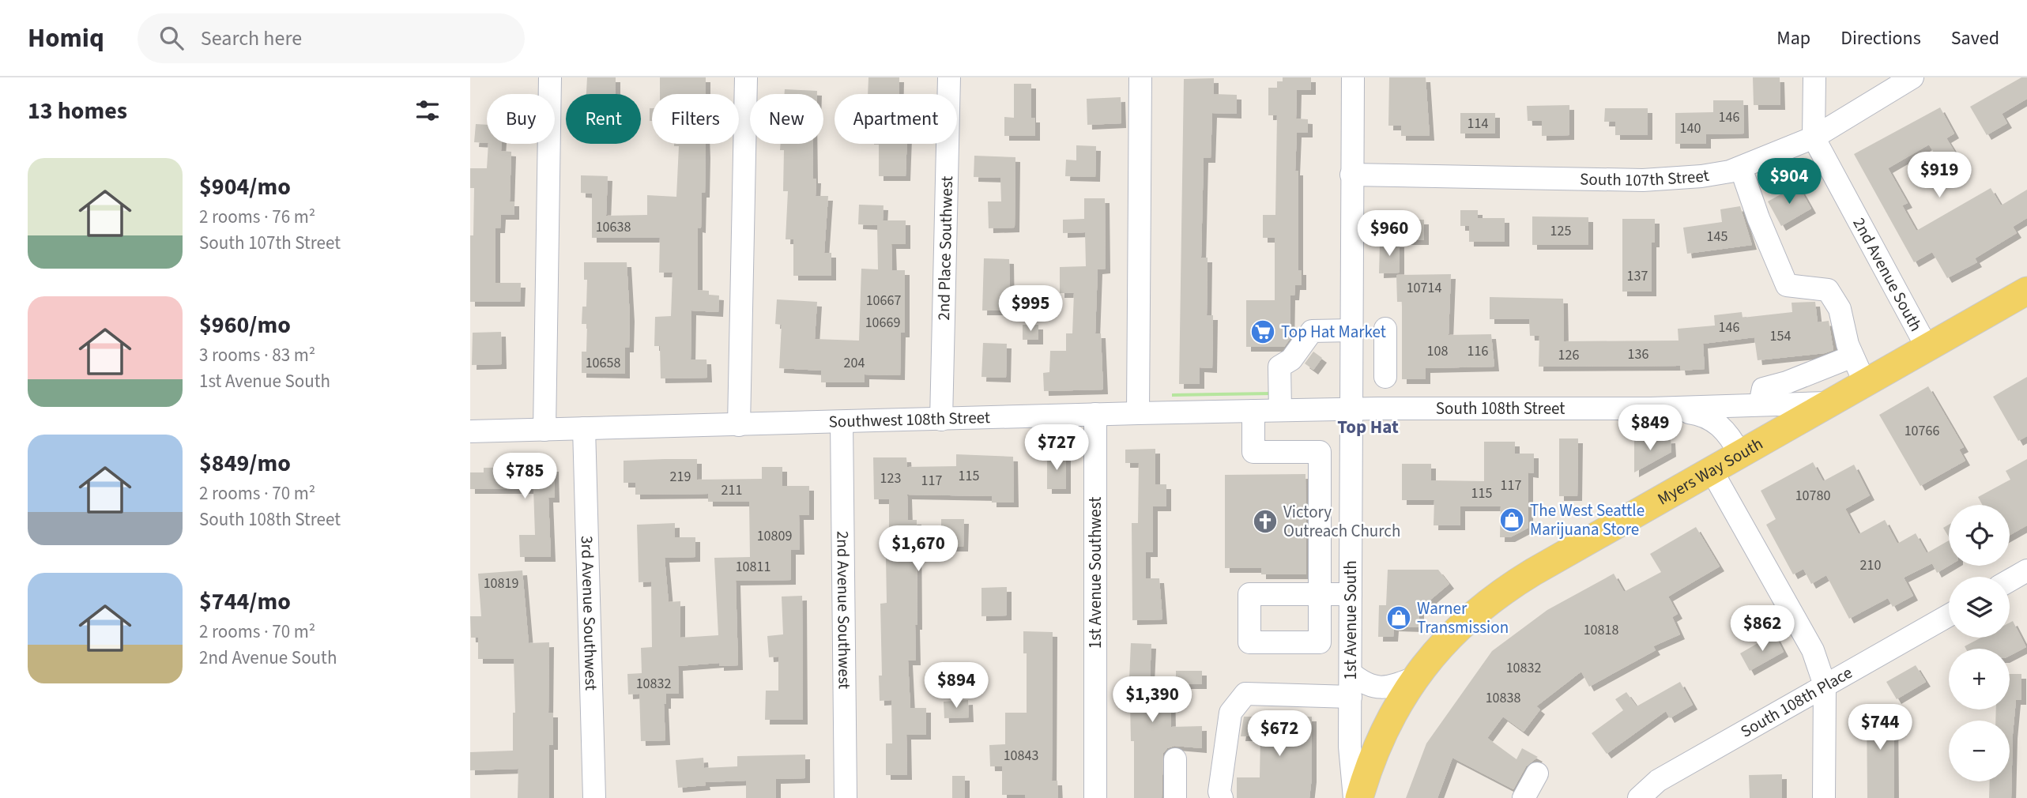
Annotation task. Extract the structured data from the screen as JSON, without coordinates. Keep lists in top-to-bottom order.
{
  "streets": {
    "main road": ["Myers Way South"],
    "street": [
      "South 107th Street",
      "2nd Place Southwest",
      "2nd Avenue South",
      "South 108th Street",
      "Southwest 108th Street",
      "1st Avenue Southwest",
      "2nd Avenue Southwest",
      "3rd Avenue Southwest",
      "1st Avenue South",
      "South 108th Place"
    ]
  },
  "crossings": [
    ["South 107th Street", "2nd Avenue South"],
    ["South 107th Street", "1st Avenue South"],
    ["2nd Place Southwest", "Southwest 108th Street"],
    ["2nd Avenue South", "Myers Way South"],
    ["South 108th Street", "Southwest 108th Street"],
    ["South 108th Street", "Myers Way South"],
    ["South 108th Street", "1st Avenue South"],
    ["Southwest 108th Street", "1st Avenue Southwest"],
    ["Southwest 108th Street", "2nd Avenue Southwest"],
    ["Southwest 108th Street", "3rd Avenue Southwest"],
    ["Southwest 108th Street", "1st Avenue South"]
  ],
  "districts": ["Top Hat"],
  "places": {
    "supermarket": ["Top Hat Market"],
    "shop": ["The West Seattle Marijuana Store", "Warner Transmission"],
    "church": ["Victory Outreach Church"]
  },
  "house_numbers": [
    "146",
    "114",
    "140",
    "10638",
    "125",
    "145",
    "137",
    "10714",
    "10667",
    "10669",
    "146",
    "154",
    "108",
    "116",
    "136",
    "126",
    "10658",
    "204",
    "10766",
    "115",
    "219",
    "123",
    "117",
    "117",
    "211",
    "115",
    "10780",
    "10809",
    "210",
    "10811",
    "10819",
    "10818",
    "10832",
    "10832",
    "10838",
    "10843"
  ],
  "page": {
    "header": "Homiq",
    "search": "Search here",
    "nav": ["Map", "Directions", "Saved"],
    "heading": "13 homes",
    "chip": [
      "Buy",
      "Rent",
      "Filters",
      "New",
      "Apartment"
    ],
    "list": [
      {
        "name": "$904/mo",
        "note": "2 rooms · 76 m² · South 107th Street"
      },
      {
        "name": "$960/mo",
        "note": "3 rooms · 83 m² · 1st Avenue South"
      },
      {
        "name": "$849/mo",
        "note": "2 rooms · 70 m² · South 108th Street"
      },
      {
        "name": "$744/mo",
        "note": "2 rooms · 70 m² · 2nd Avenue South"
      }
    ],
    "price": [
      "$919",
      "$904",
      "$960",
      "$995",
      "$849",
      "$727",
      "$785",
      "$1,670",
      "$862",
      "$894",
      "$1,390",
      "$744",
      "$672"
    ],
    "map_buttons": ["+", "−"]
  }
}
